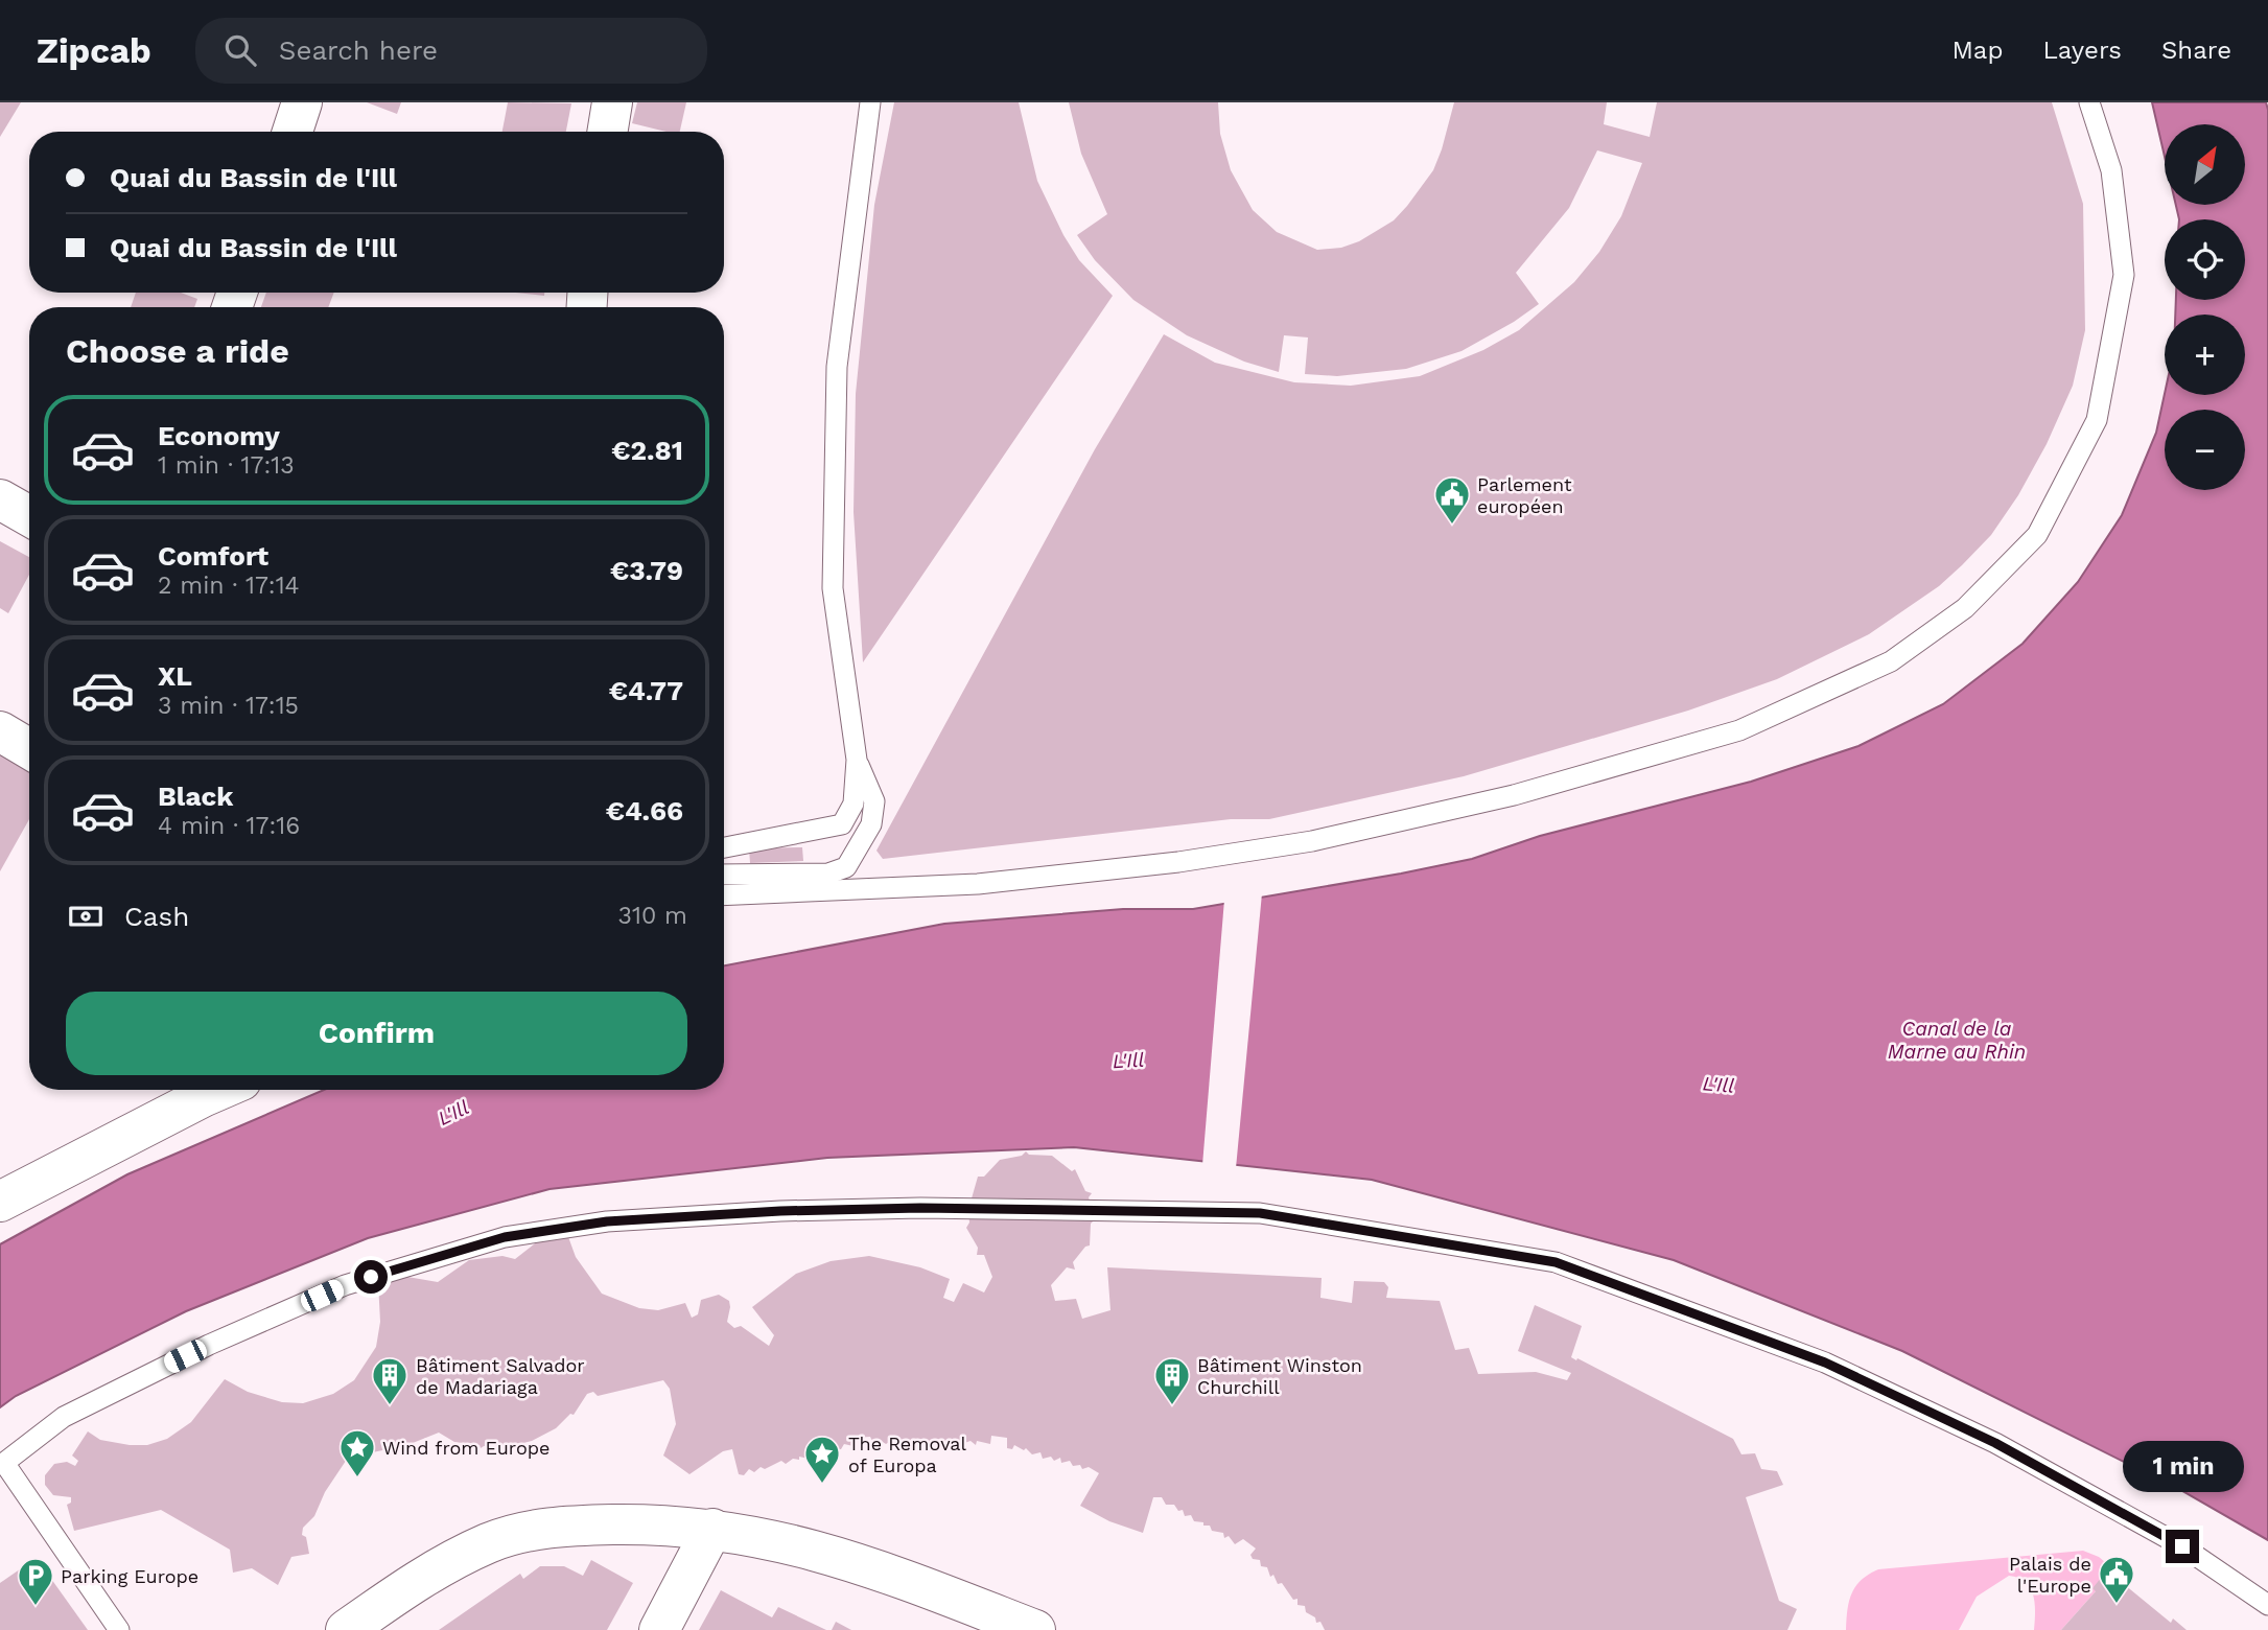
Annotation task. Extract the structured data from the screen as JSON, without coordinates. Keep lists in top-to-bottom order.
{
  "water": ["Canal de la Marne au Rhin", "L'Ill"],
  "places": {
    "public building": ["Parlement européen", "Palais de l'Europe"],
    "building": ["Bâtiment Salvador de Madariaga", "Bâtiment Winston Churchill"],
    "place": ["Wind from Europe", "The Removal of Europa"],
    "parking": ["Parking Europe"]
  },
  "north": "top right",
  "page": {
    "header": "Zipcab",
    "search": "Search here",
    "nav": ["Map", "Layers", "Share"],
    "map_buttons": ["+", "−"],
    "banner": ["Quai du Bassin de l'Ill", "Quai du Bassin de l'Ill"],
    "heading": "Choose a ride",
    "list": [
      {
        "name": "Economy",
        "note": "1 min · 17:13",
        "value": "€2.81"
      },
      {
        "name": "Comfort",
        "note": "2 min · 17:14",
        "value": "€3.79"
      },
      {
        "name": "XL",
        "note": "3 min · 17:15",
        "value": "€4.77"
      },
      {
        "name": "Black",
        "note": "4 min · 17:16",
        "value": "€4.66"
      }
    ],
    "pay": ["Cash", "310 m"],
    "buttons": "Confirm",
    "bubble": "1 min"
  }
}
